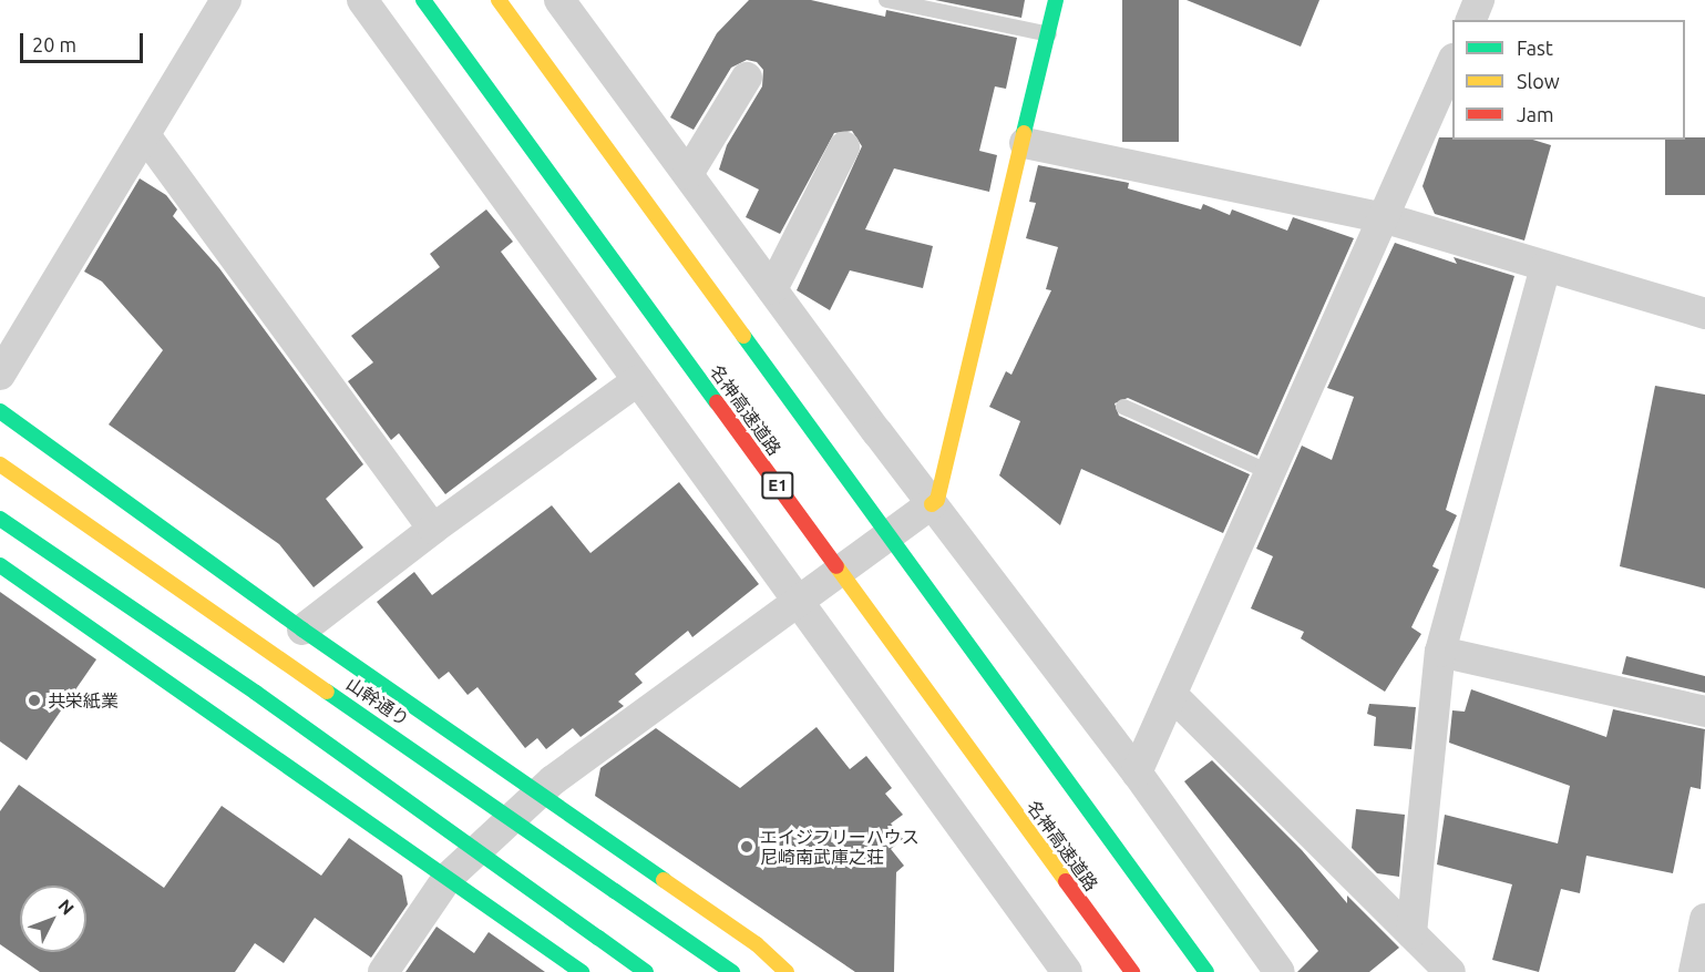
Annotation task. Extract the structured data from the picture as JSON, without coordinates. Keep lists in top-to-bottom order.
{
  "streets": {
    "main road": ["名神高速道路", "E1", "山幹通り"]
  },
  "places": ["共栄紙業", "エイジフリーハウス 尼崎南武庫之荘"],
  "legend": ["Fast", "Slow", "Jam"],
  "scale_bar": "20 m",
  "north": "top right"
}
